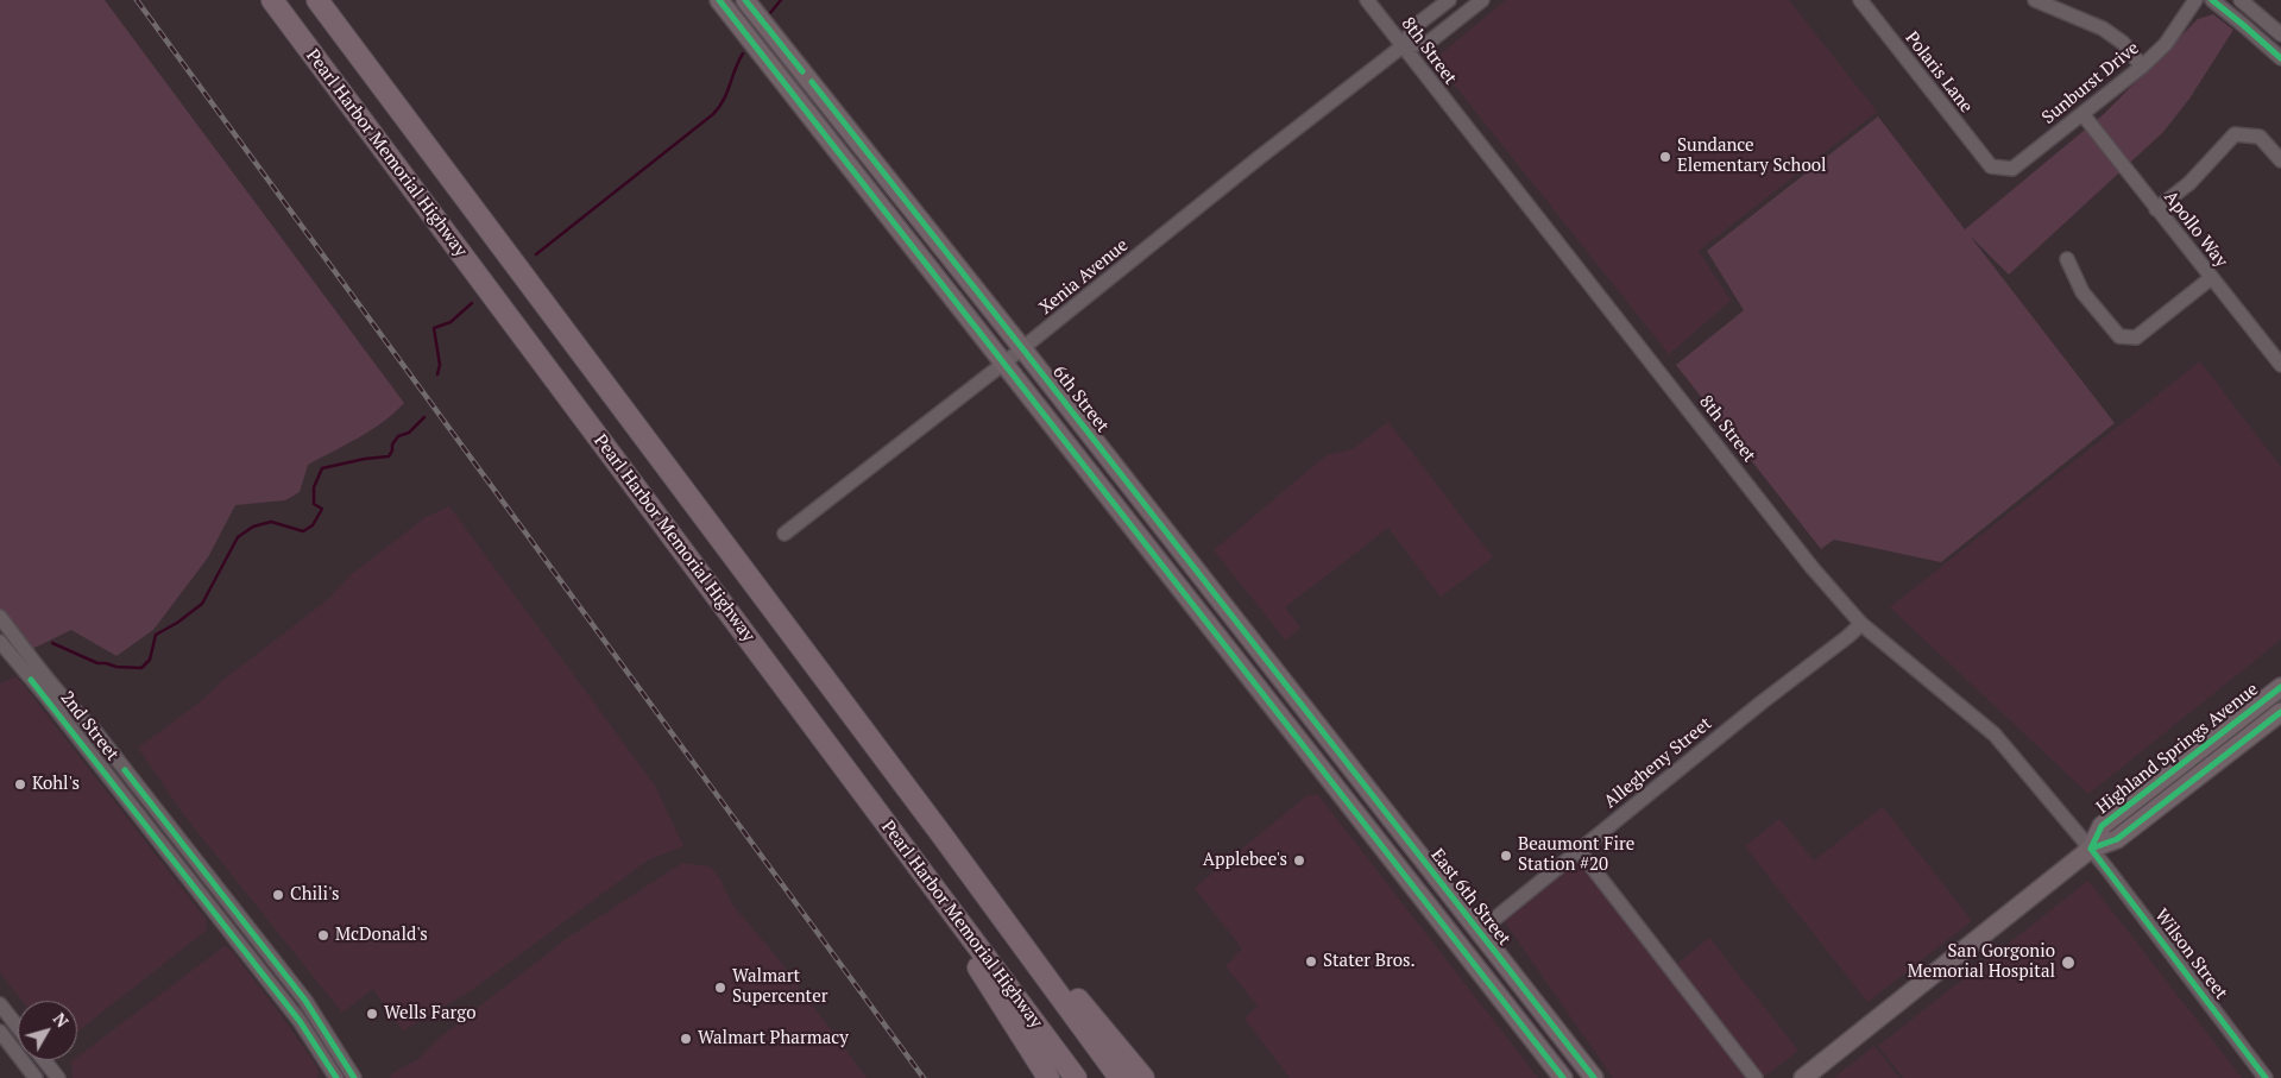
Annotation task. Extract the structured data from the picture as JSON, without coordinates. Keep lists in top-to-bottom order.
{
  "streets": {
    "highway": ["Pearl Harbor Memorial Highway"],
    "main road": ["6th Street", "Highland Springs Avenue", "East 6th Street"],
    "street": [
      "8th Street",
      "Polaris Lane",
      "Sunburst Drive",
      "Apollo Way",
      "Xenia Avenue",
      "2nd Street",
      "Allegheny Street",
      "Wilson Street"
    ]
  },
  "crossings": [
    ["8th Street", "Xenia Avenue"],
    ["8th Street", "Highland Springs Avenue"],
    ["8th Street", "Allegheny Street"],
    ["8th Street", "Wilson Street"],
    ["Polaris Lane", "Sunburst Drive"],
    ["Sunburst Drive", "Apollo Way"],
    ["Xenia Avenue", "6th Street"],
    ["6th Street", "East 6th Street"],
    ["Highland Springs Avenue", "Wilson Street"],
    ["Allegheny Street", "East 6th Street"]
  ],
  "places": [
    "Sundance Elementary School",
    "Kohl's",
    "Beaumont Fire Station #20",
    "Applebee's",
    "Chili's",
    "McDonald's",
    "Stater Bros.",
    "San Gorgonio Memorial Hospital",
    "Walmart Supercenter",
    "Wells Fargo",
    "Walmart Pharmacy"
  ],
  "north": "top right"
}
